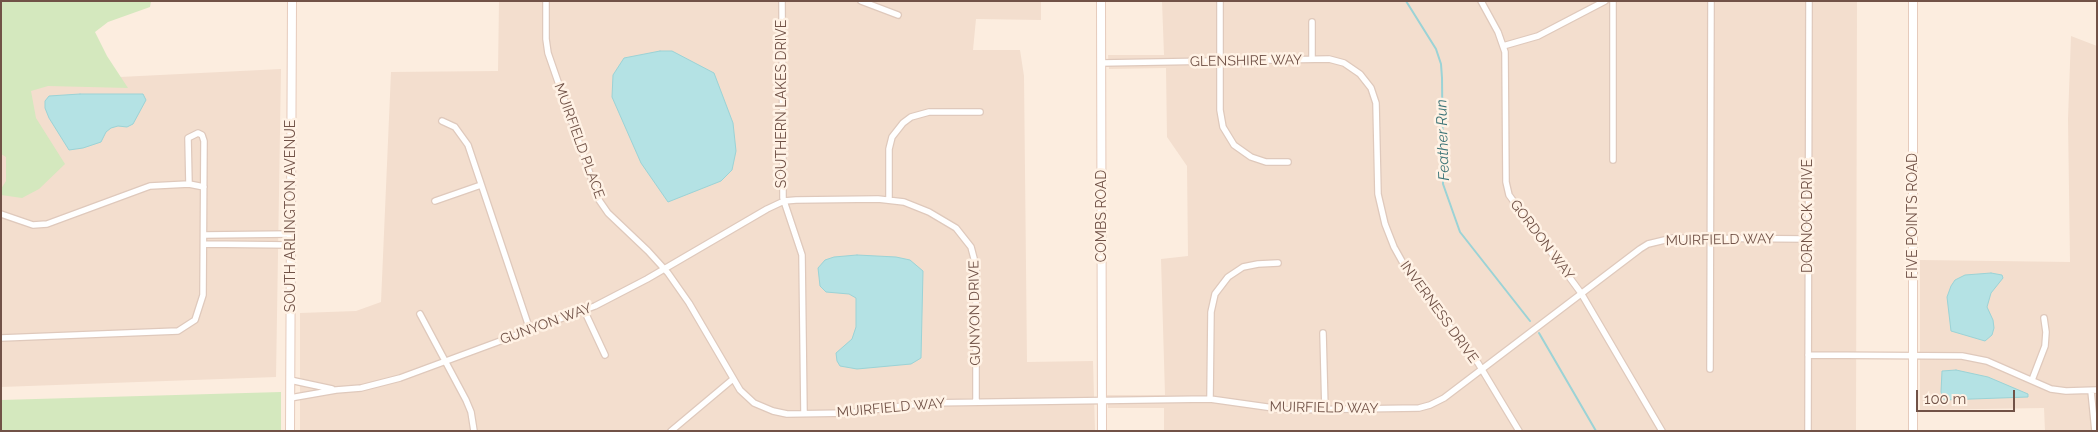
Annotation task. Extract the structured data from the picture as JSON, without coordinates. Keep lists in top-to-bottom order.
{
  "streets": {
    "street": [
      "GLENSHIRE WAY",
      "SOUTHERN LAKES DRIVE",
      "MUIRFIELD PLACE",
      "SOUTH ARLINGTON AVENUE",
      "COMBS ROAD",
      "DORNOCK DRIVE",
      "FIVE POINTS ROAD",
      "GORDON WAY",
      "MUIRFIELD WAY",
      "INVERNESS DRIVE",
      "GUNYON DRIVE",
      "GUNYON WAY"
    ]
  },
  "crossings": [
    ["GLENSHIRE WAY", "COMBS ROAD"],
    ["GLENSHIRE WAY", "INVERNESS DRIVE"],
    ["SOUTHERN LAKES DRIVE", "MUIRFIELD WAY"],
    ["SOUTHERN LAKES DRIVE", "GUNYON DRIVE"],
    ["SOUTHERN LAKES DRIVE", "GUNYON WAY"],
    ["MUIRFIELD PLACE", "MUIRFIELD WAY"],
    ["MUIRFIELD PLACE", "GUNYON WAY"],
    ["SOUTH ARLINGTON AVENUE", "GUNYON WAY"],
    ["COMBS ROAD", "MUIRFIELD WAY"],
    ["DORNOCK DRIVE", "MUIRFIELD WAY"],
    ["GORDON WAY", "MUIRFIELD WAY"],
    ["MUIRFIELD WAY", "INVERNESS DRIVE"],
    ["MUIRFIELD WAY", "GUNYON DRIVE"],
    ["GUNYON DRIVE", "GUNYON WAY"]
  ],
  "water": ["Feather Run"],
  "scale_bar": "100 m"
}
